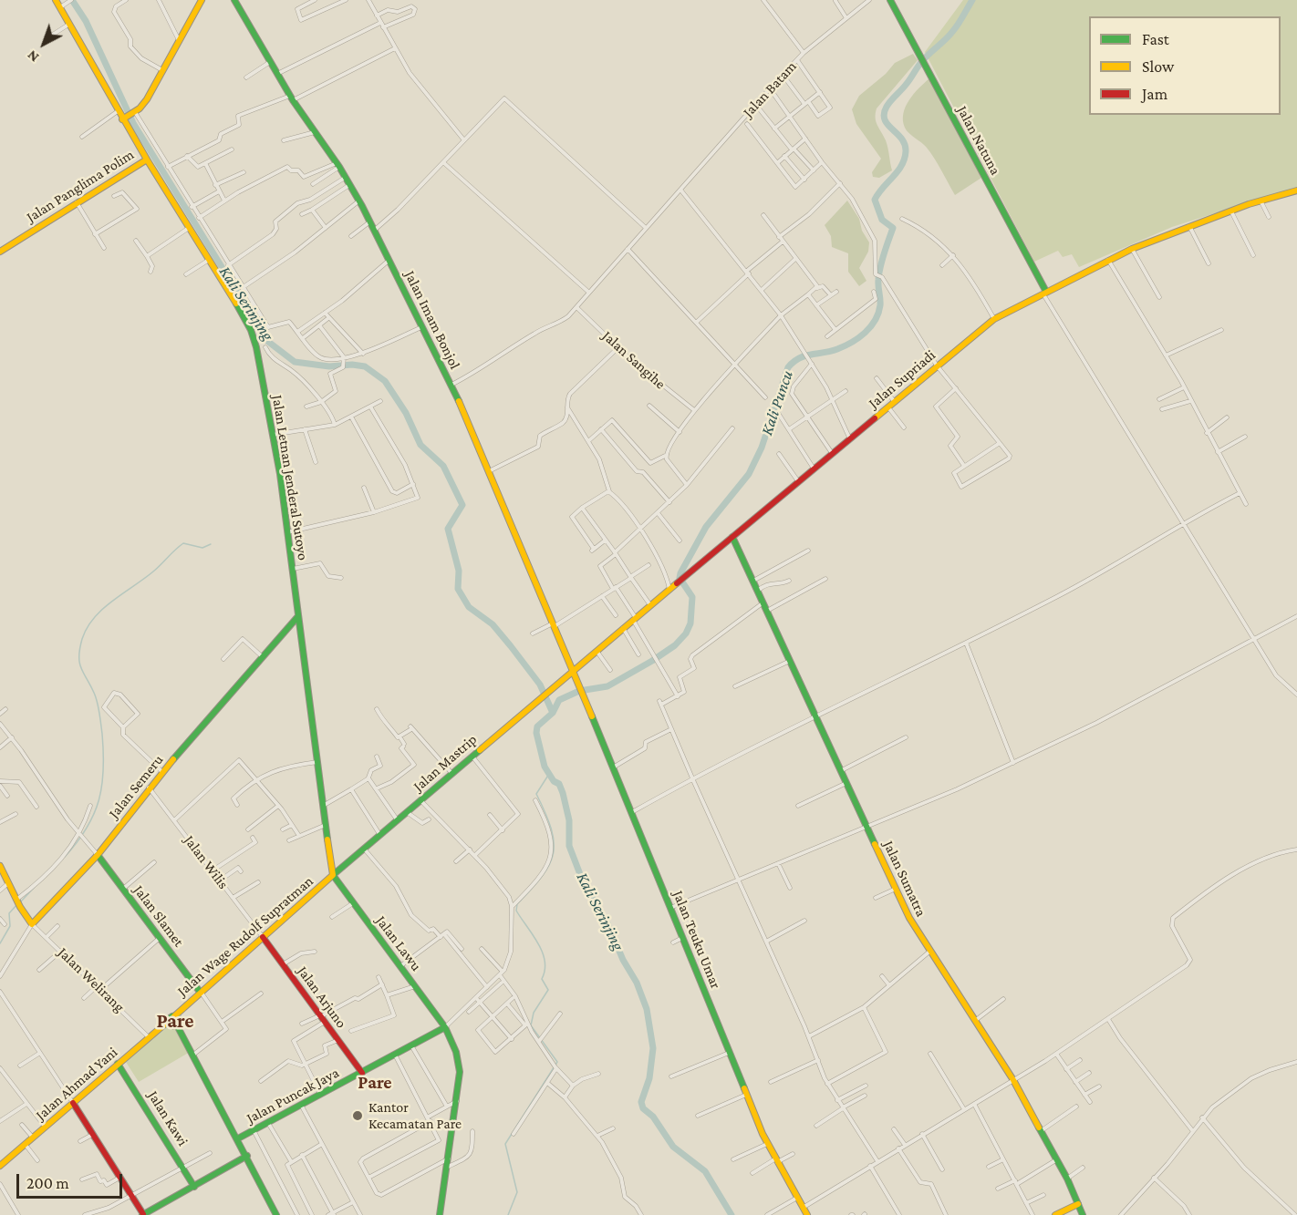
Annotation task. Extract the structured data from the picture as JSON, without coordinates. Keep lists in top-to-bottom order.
{
  "streets": {
    "main road": [
      "Jalan Natuna",
      "Jalan Panglima Polim",
      "Jalan Imam Bonjol",
      "Jalan Supriadi",
      "Jalan Letnan Jenderal Sutoyo",
      "Jalan Mastrip",
      "Jalan Semeru",
      "Jalan Sumatra",
      "Jalan Slamet",
      "Jalan Wage Rudolf Supratman",
      "Jalan Teuku Umar",
      "Jalan Lawu",
      "Jalan Arjuno",
      "Jalan Ahmad Yani",
      "Jalan Puncak Jaya",
      "Jalan Kawi"
    ],
    "street": [
      "Jalan Batam",
      "Jalan Sangihe",
      "Jalan Wilis",
      "Jalan Welirang"
    ]
  },
  "crossings": [
    ["Jalan Batam", "Jalan Imam Bonjol"],
    ["Jalan Batam", "Jalan Sangihe"],
    ["Jalan Natuna", "Jalan Supriadi"],
    ["Jalan Panglima Polim", "Jalan Letnan Jenderal Sutoyo"],
    ["Jalan Imam Bonjol", "Jalan Supriadi"],
    ["Jalan Imam Bonjol", "Jalan Mastrip"],
    ["Jalan Imam Bonjol", "Jalan Teuku Umar"],
    ["Jalan Supriadi", "Jalan Mastrip"],
    ["Jalan Supriadi", "Jalan Sumatra"],
    ["Jalan Supriadi", "Jalan Teuku Umar"],
    ["Jalan Letnan Jenderal Sutoyo", "Jalan Mastrip"],
    ["Jalan Letnan Jenderal Sutoyo", "Jalan Semeru"],
    ["Jalan Letnan Jenderal Sutoyo", "Jalan Wage Rudolf Supratman"],
    ["Jalan Letnan Jenderal Sutoyo", "Jalan Lawu"],
    ["Jalan Mastrip", "Jalan Wage Rudolf Supratman"],
    ["Jalan Mastrip", "Jalan Teuku Umar"],
    ["Jalan Mastrip", "Jalan Lawu"],
    ["Jalan Semeru", "Jalan Wilis"],
    ["Jalan Semeru", "Jalan Slamet"],
    ["Jalan Semeru", "Jalan Welirang"],
    ["Jalan Wilis", "Jalan Wage Rudolf Supratman"],
    ["Jalan Wilis", "Jalan Arjuno"],
    ["Jalan Slamet", "Jalan Wage Rudolf Supratman"],
    ["Jalan Wage Rudolf Supratman", "Jalan Lawu"],
    ["Jalan Wage Rudolf Supratman", "Jalan Arjuno"],
    ["Jalan Wage Rudolf Supratman", "Jalan Ahmad Yani"],
    ["Jalan Lawu", "Jalan Puncak Jaya"],
    ["Jalan Welirang", "Jalan Ahmad Yani"],
    ["Jalan Arjuno", "Jalan Puncak Jaya"],
    ["Jalan Ahmad Yani", "Jalan Kawi"]
  ],
  "districts": ["Pare", "Pare"],
  "water": ["Kali Serinjing", "Kali Puncu"],
  "places": ["Kantor Kecamatan Pare"],
  "legend": ["Fast", "Slow", "Jam"],
  "scale_bar": "200 m",
  "north": "bottom left"
}
